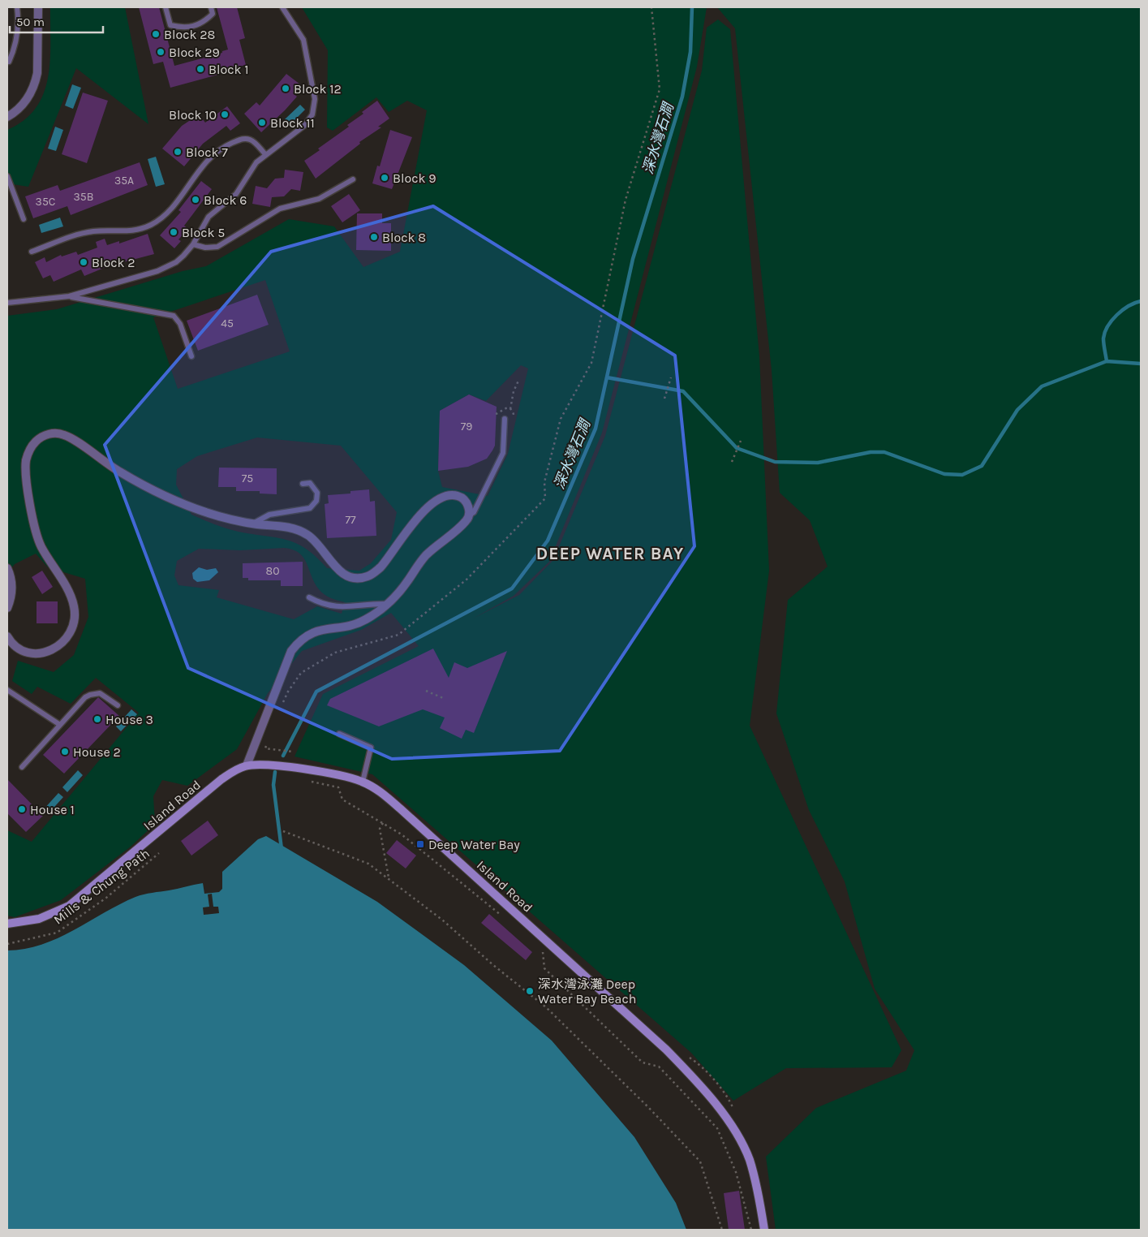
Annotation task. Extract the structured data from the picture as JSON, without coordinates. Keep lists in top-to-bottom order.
{
  "streets": {
    "main road": ["Island Road"],
    "path": ["Mills & Chung Path"]
  },
  "districts": ["DEEP WATER BAY"],
  "water": ["深水灣石澗"],
  "places": {
    "other": [
      "Block 28",
      "Block 29",
      "Block 1",
      "Block 12",
      "Block 10",
      "Block 11",
      "Block 7",
      "Block 9",
      "Block 6",
      "Block 5",
      "Block 8",
      "Block 2",
      "House 3",
      "House 2",
      "House 1",
      "深水灣泳灘 Deep Water Bay Beach"
    ],
    "transit": ["Deep Water Bay"]
  },
  "house_numbers": [
    "35A",
    "35B",
    "35C",
    "45",
    "79",
    "75",
    "77",
    "80"
  ],
  "scale_bar": "50 m"
}
